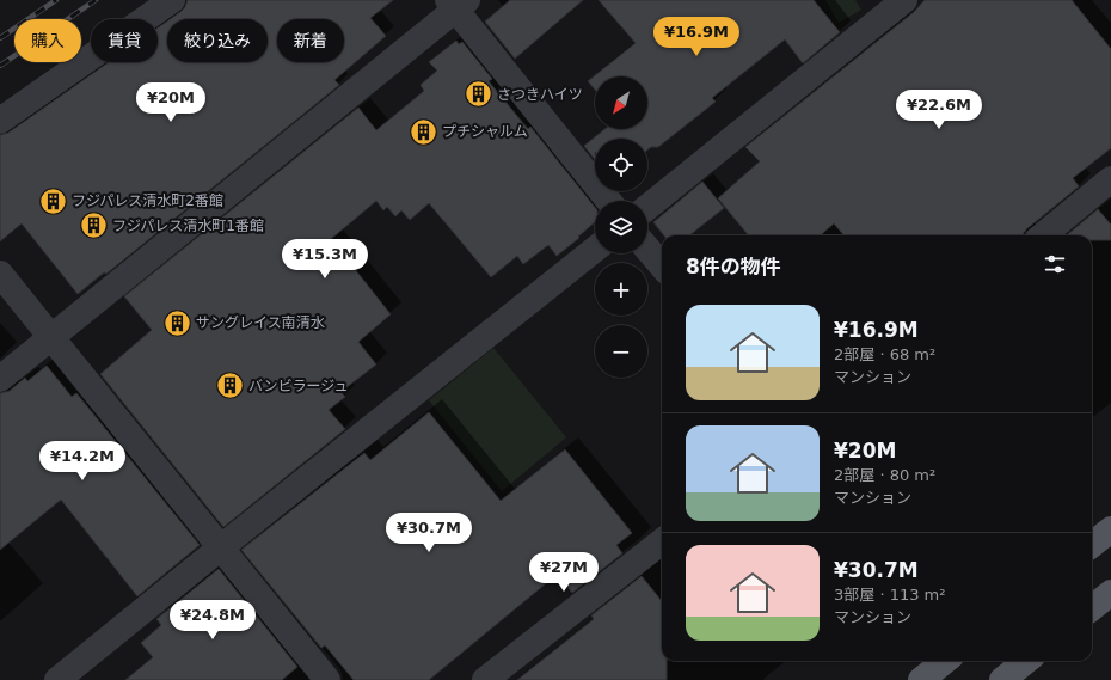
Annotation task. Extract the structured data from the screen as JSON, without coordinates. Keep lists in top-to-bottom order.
{
  "places": {
    "building": [
      "さつきハイツ",
      "プチシャルム",
      "フジパレス清水町2番館",
      "フジパレス清水町1番館",
      "サングレイス南清水",
      "バンビラージュ"
    ]
  },
  "north": "bottom left",
  "page": {
    "price": [
      "¥16.9M",
      "¥20M",
      "¥22.6M",
      "¥15.3M",
      "¥14.2M",
      "¥30.7M",
      "¥27M",
      "¥24.8M"
    ],
    "chip": [
      "購入",
      "賃貸",
      "絞り込み",
      "新着"
    ],
    "map_buttons": ["+", "−"],
    "heading": "8件の物件",
    "list": [
      {
        "name": "¥16.9M",
        "note": "2部屋 · 68 m² · マンション"
      },
      {
        "name": "¥20M",
        "note": "2部屋 · 80 m² · マンション"
      },
      {
        "name": "¥30.7M",
        "note": "3部屋 · 113 m² · マンション"
      }
    ]
  }
}
